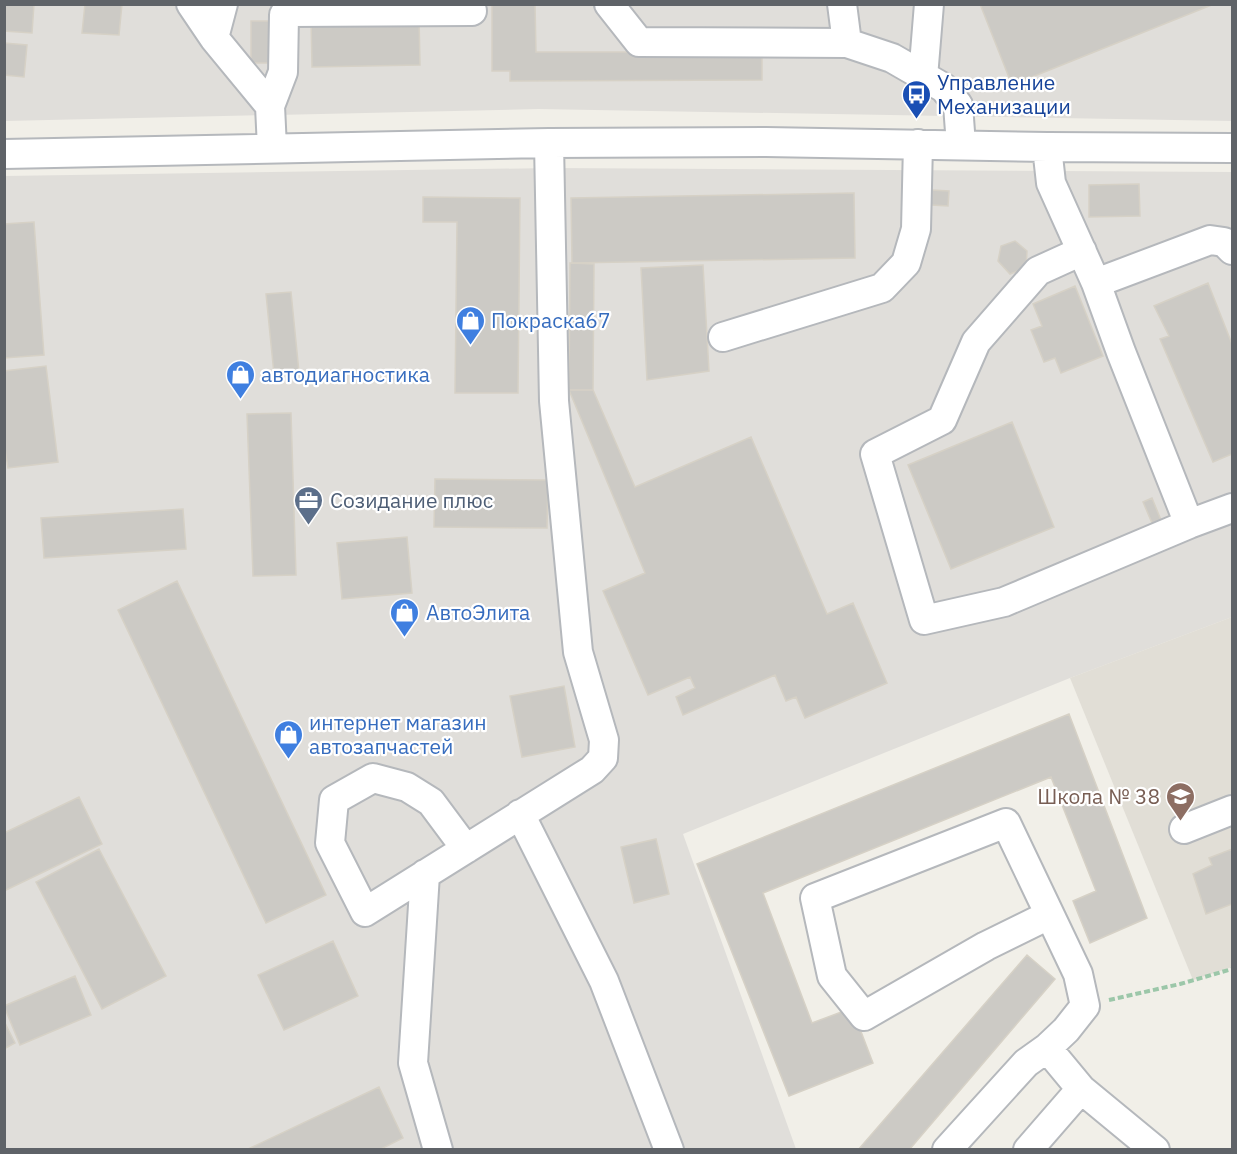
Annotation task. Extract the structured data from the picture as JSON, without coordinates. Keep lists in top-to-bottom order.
{
  "places": {
    "bus stop": ["Управление Механизации"],
    "shop": [
      "Покраска67",
      "автодиагностика",
      "АвтоЭлита",
      "интернет магазин автозапчастей"
    ],
    "office": ["Созидание плюс"],
    "school or university": ["Школа № 38"]
  }
}
